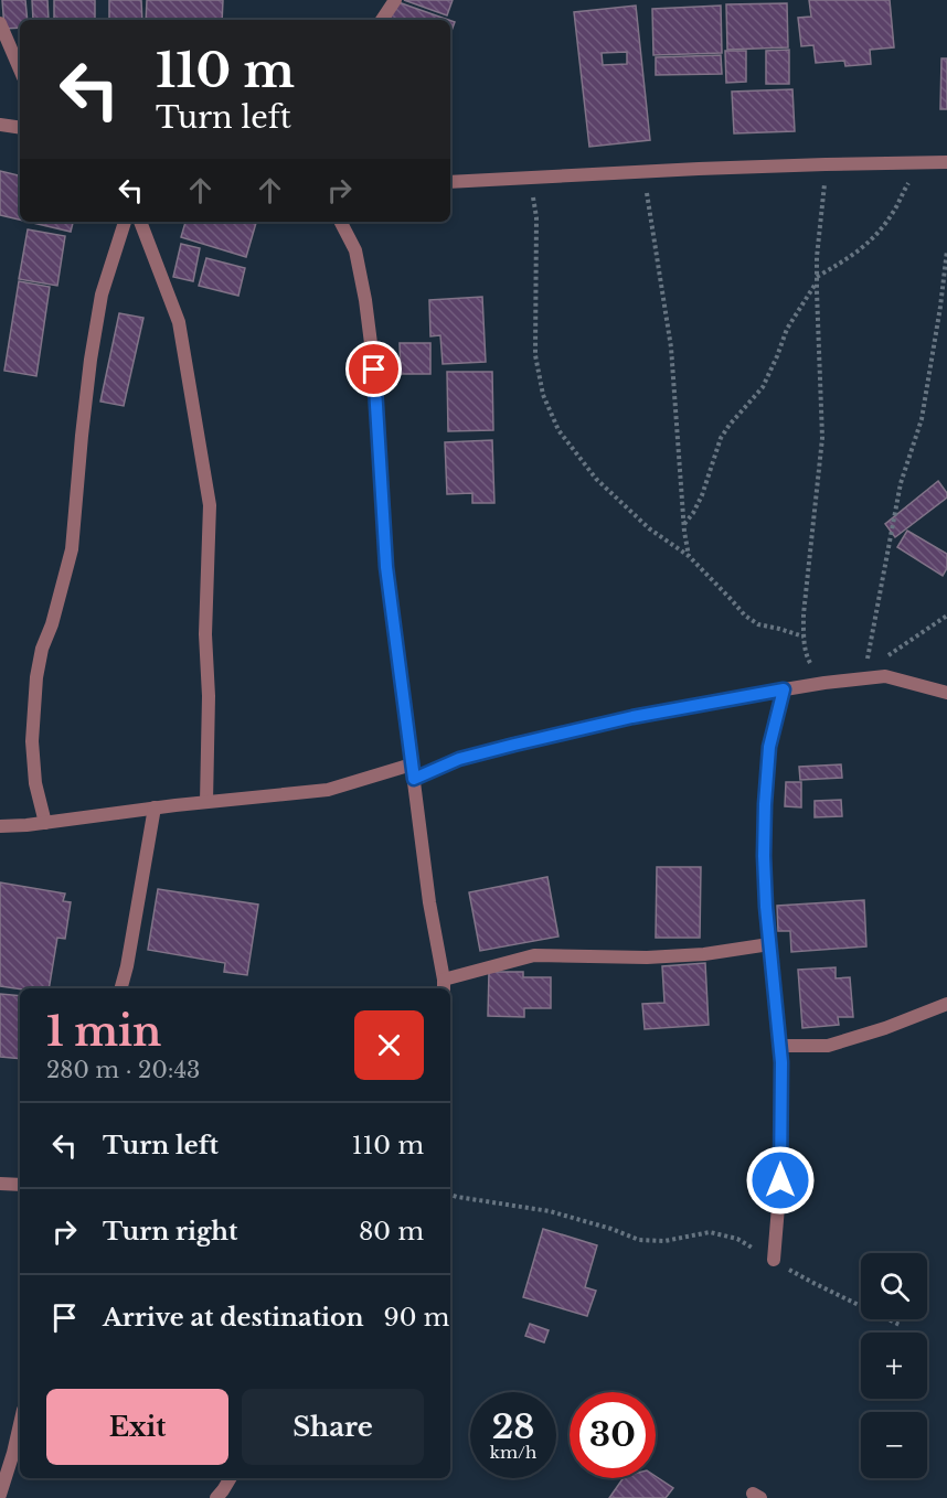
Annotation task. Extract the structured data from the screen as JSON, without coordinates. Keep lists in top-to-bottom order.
{
  "page": {
    "turn": ["110 m", "Turn left"],
    "heading": ["1 min", "280 m · 20:43"],
    "list": [
      {
        "name": "Turn left",
        "value": "110 m"
      },
      {
        "name": "Turn right",
        "value": "80 m"
      },
      {
        "name": "Arrive at destination",
        "value": "90 m"
      }
    ],
    "map_buttons": ["+", "−"],
    "buttons": ["Exit", "Share"],
    "speed": "28 km/h",
    "limit": "30"
  }
}
